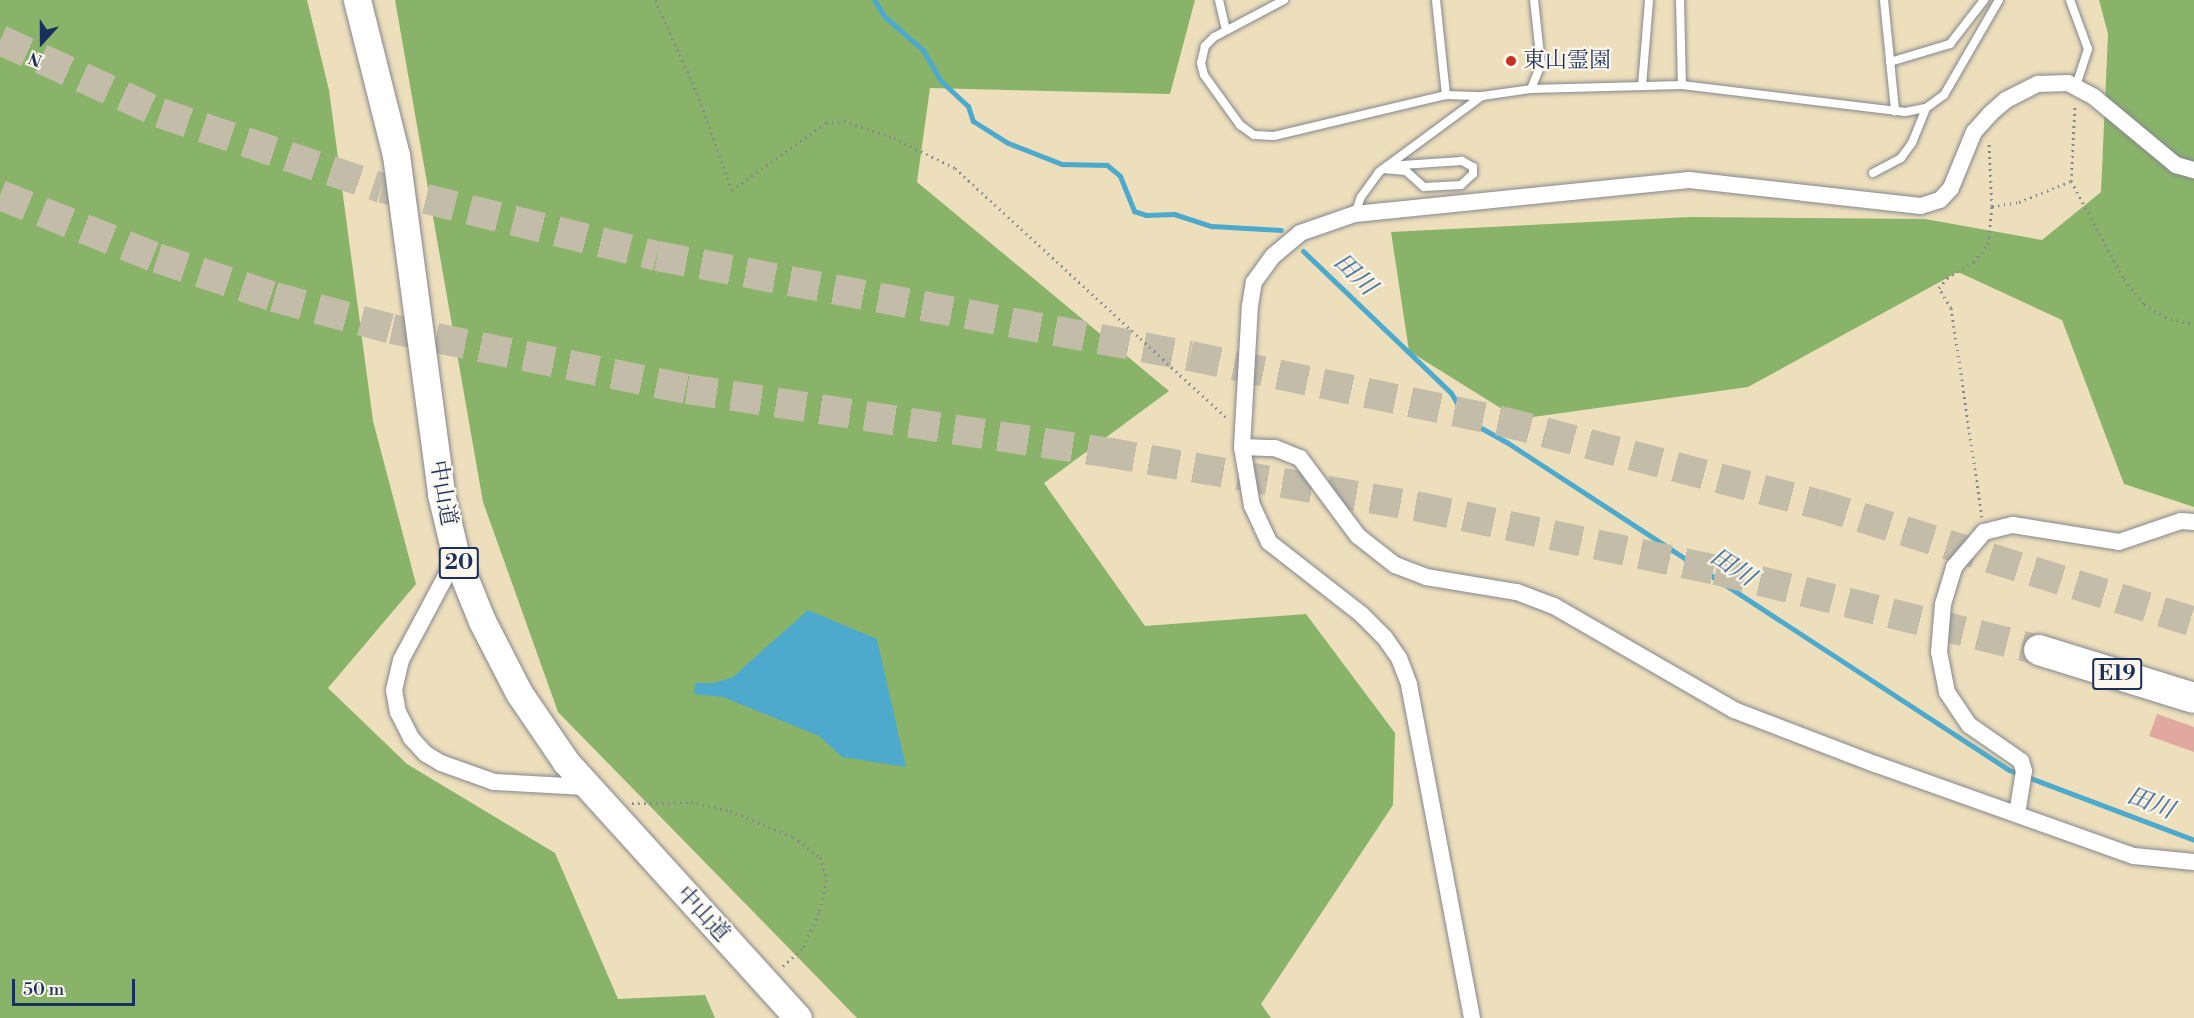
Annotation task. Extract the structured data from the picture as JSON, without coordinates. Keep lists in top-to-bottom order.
{
  "streets": {
    "highway": ["中山道", "20", "E19"]
  },
  "water": ["田川"],
  "places": ["東山霊園"],
  "scale_bar": "50 m",
  "north": "bottom"
}
